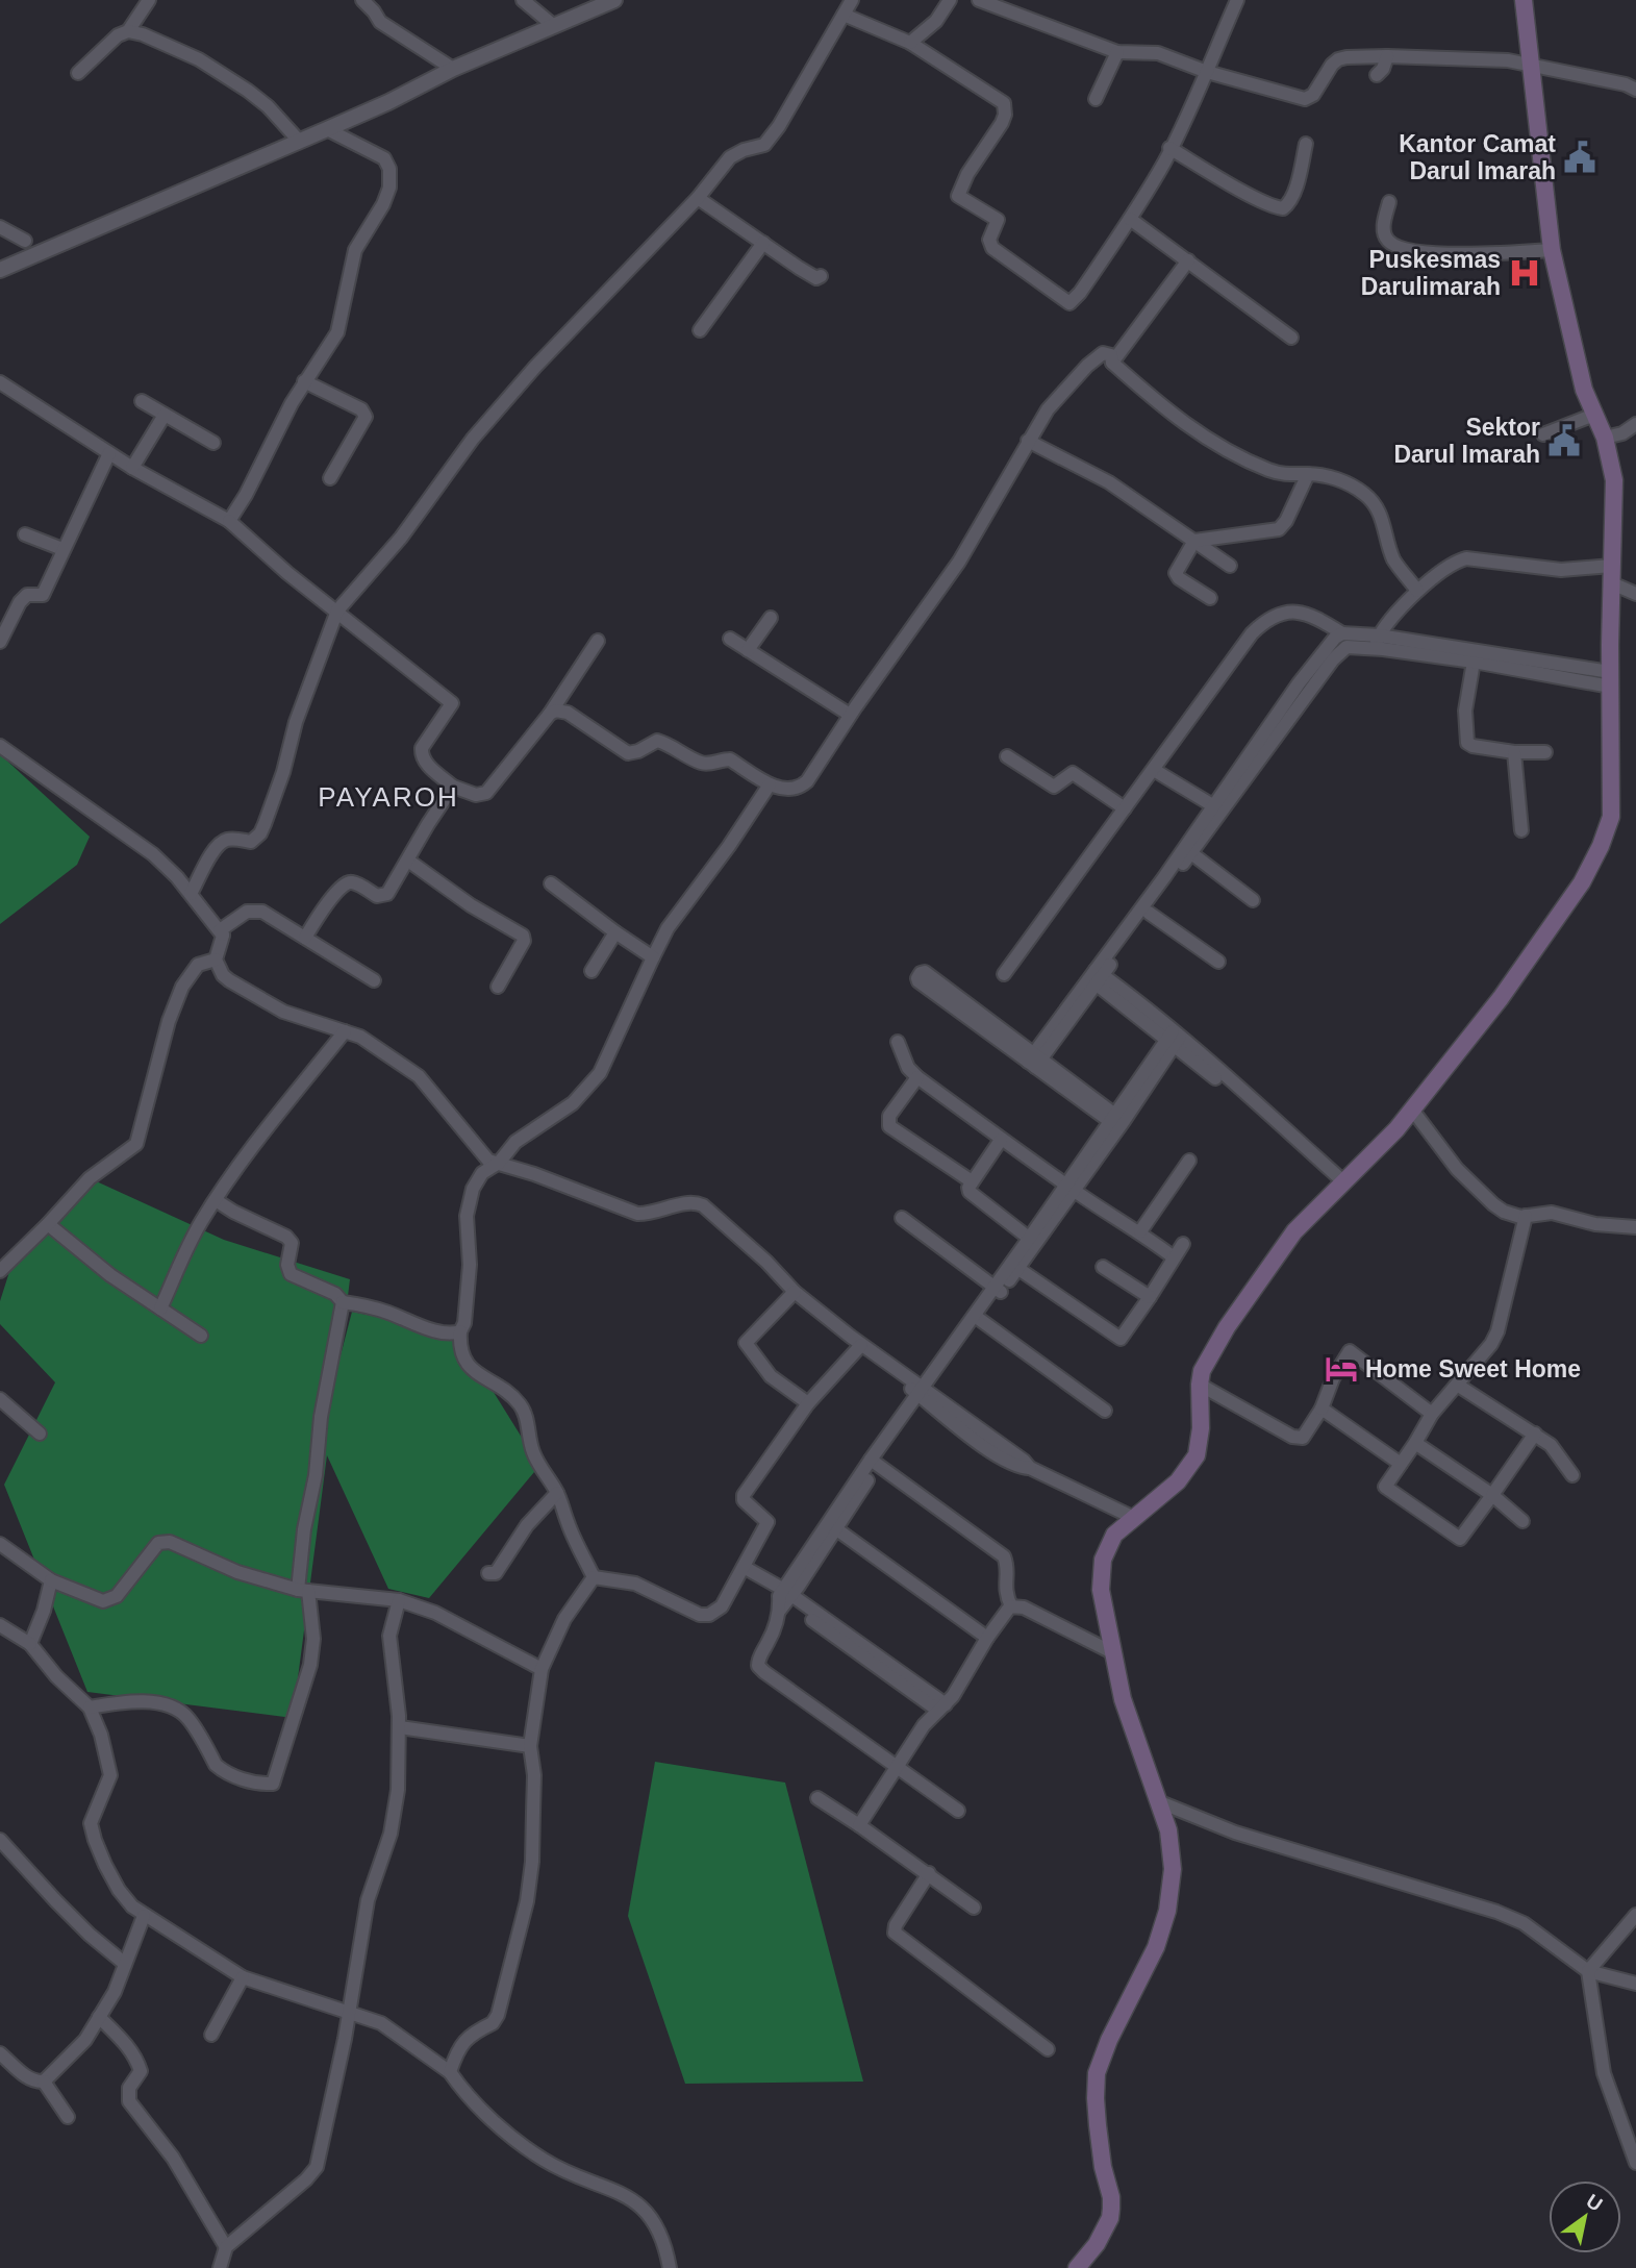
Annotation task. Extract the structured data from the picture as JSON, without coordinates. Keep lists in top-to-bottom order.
{
  "districts": ["PAYAROH"],
  "places": {
    "public building": ["Kantor Camat Darul Imarah", "Sektor Darul Imarah"],
    "hospital": ["Puskesmas Darulimarah"],
    "hotel": ["Home Sweet Home"]
  },
  "north": "top right"
}
